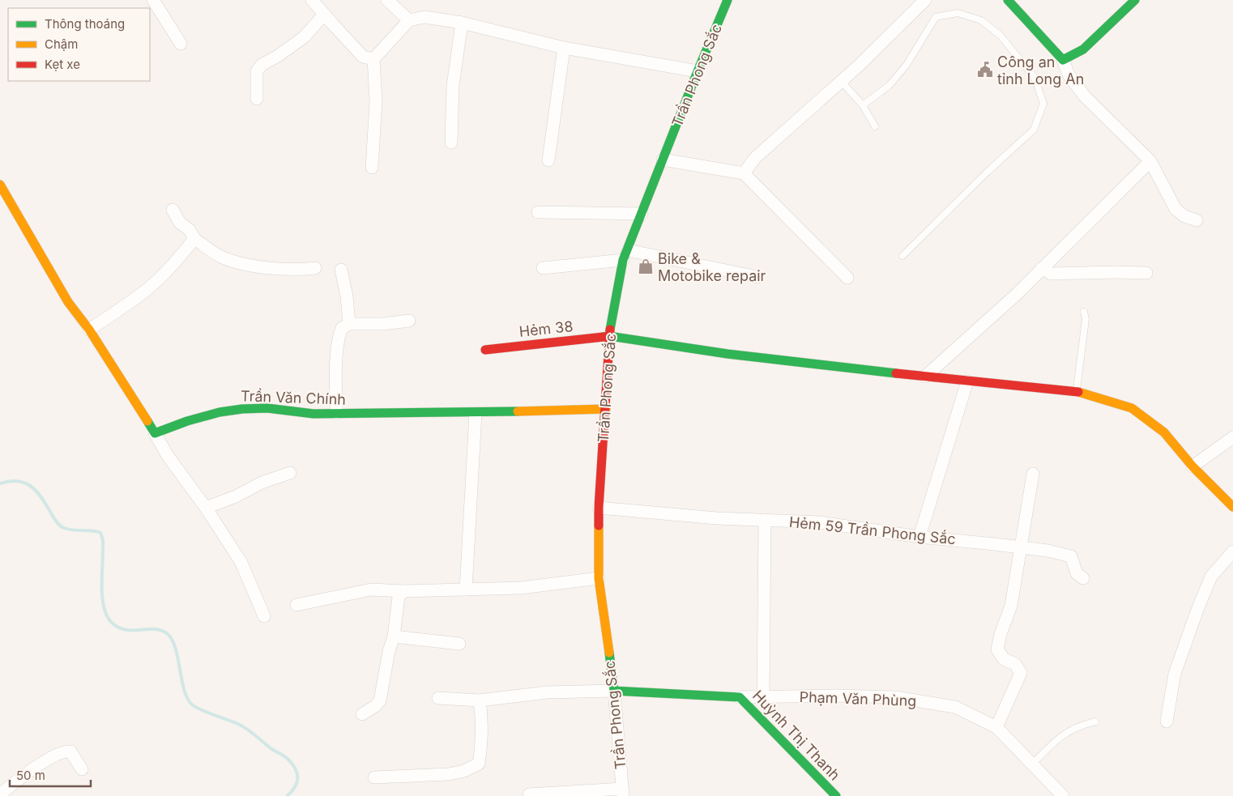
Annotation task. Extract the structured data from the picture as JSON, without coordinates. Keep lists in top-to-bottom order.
{
  "streets": {
    "street": [
      "Trần Phong Sắc",
      "Hẻm 38",
      "Trần Văn Chính",
      "Hẻm 59 Trần Phong Sắc",
      "Phạm Văn Phùng",
      "Huỳnh Thị Thanh"
    ]
  },
  "crossings": [
    ["Trần Phong Sắc", "Hẻm 38"],
    ["Trần Phong Sắc", "Trần Văn Chính"],
    ["Trần Phong Sắc", "Hẻm 59 Trần Phong Sắc"],
    ["Trần Phong Sắc", "Huỳnh Thị Thanh"],
    ["Phạm Văn Phùng", "Huỳnh Thị Thanh"]
  ],
  "places": {
    "public building": ["Công an tỉnh Long An"],
    "shop": ["Bike & Motobike repair"]
  },
  "legend": ["Thông thoáng", "Chậm", "Kẹt xe"],
  "scale_bar": "50 m"
}
